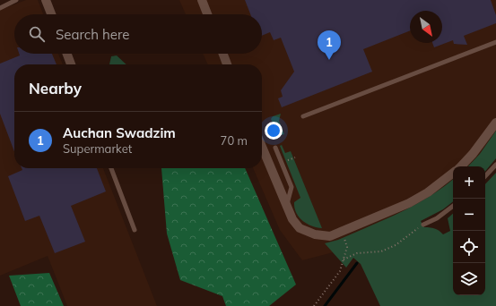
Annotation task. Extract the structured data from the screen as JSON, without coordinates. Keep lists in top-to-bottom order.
{
  "north": "bottom right",
  "page": {
    "search": "Search here",
    "pins": "1",
    "heading": "Nearby",
    "list": [
      {
        "mark": "1",
        "name": "Auchan Swadzim",
        "note": "Supermarket",
        "value": "70 m"
      }
    ],
    "map_buttons": ["+", "−"]
  }
}
